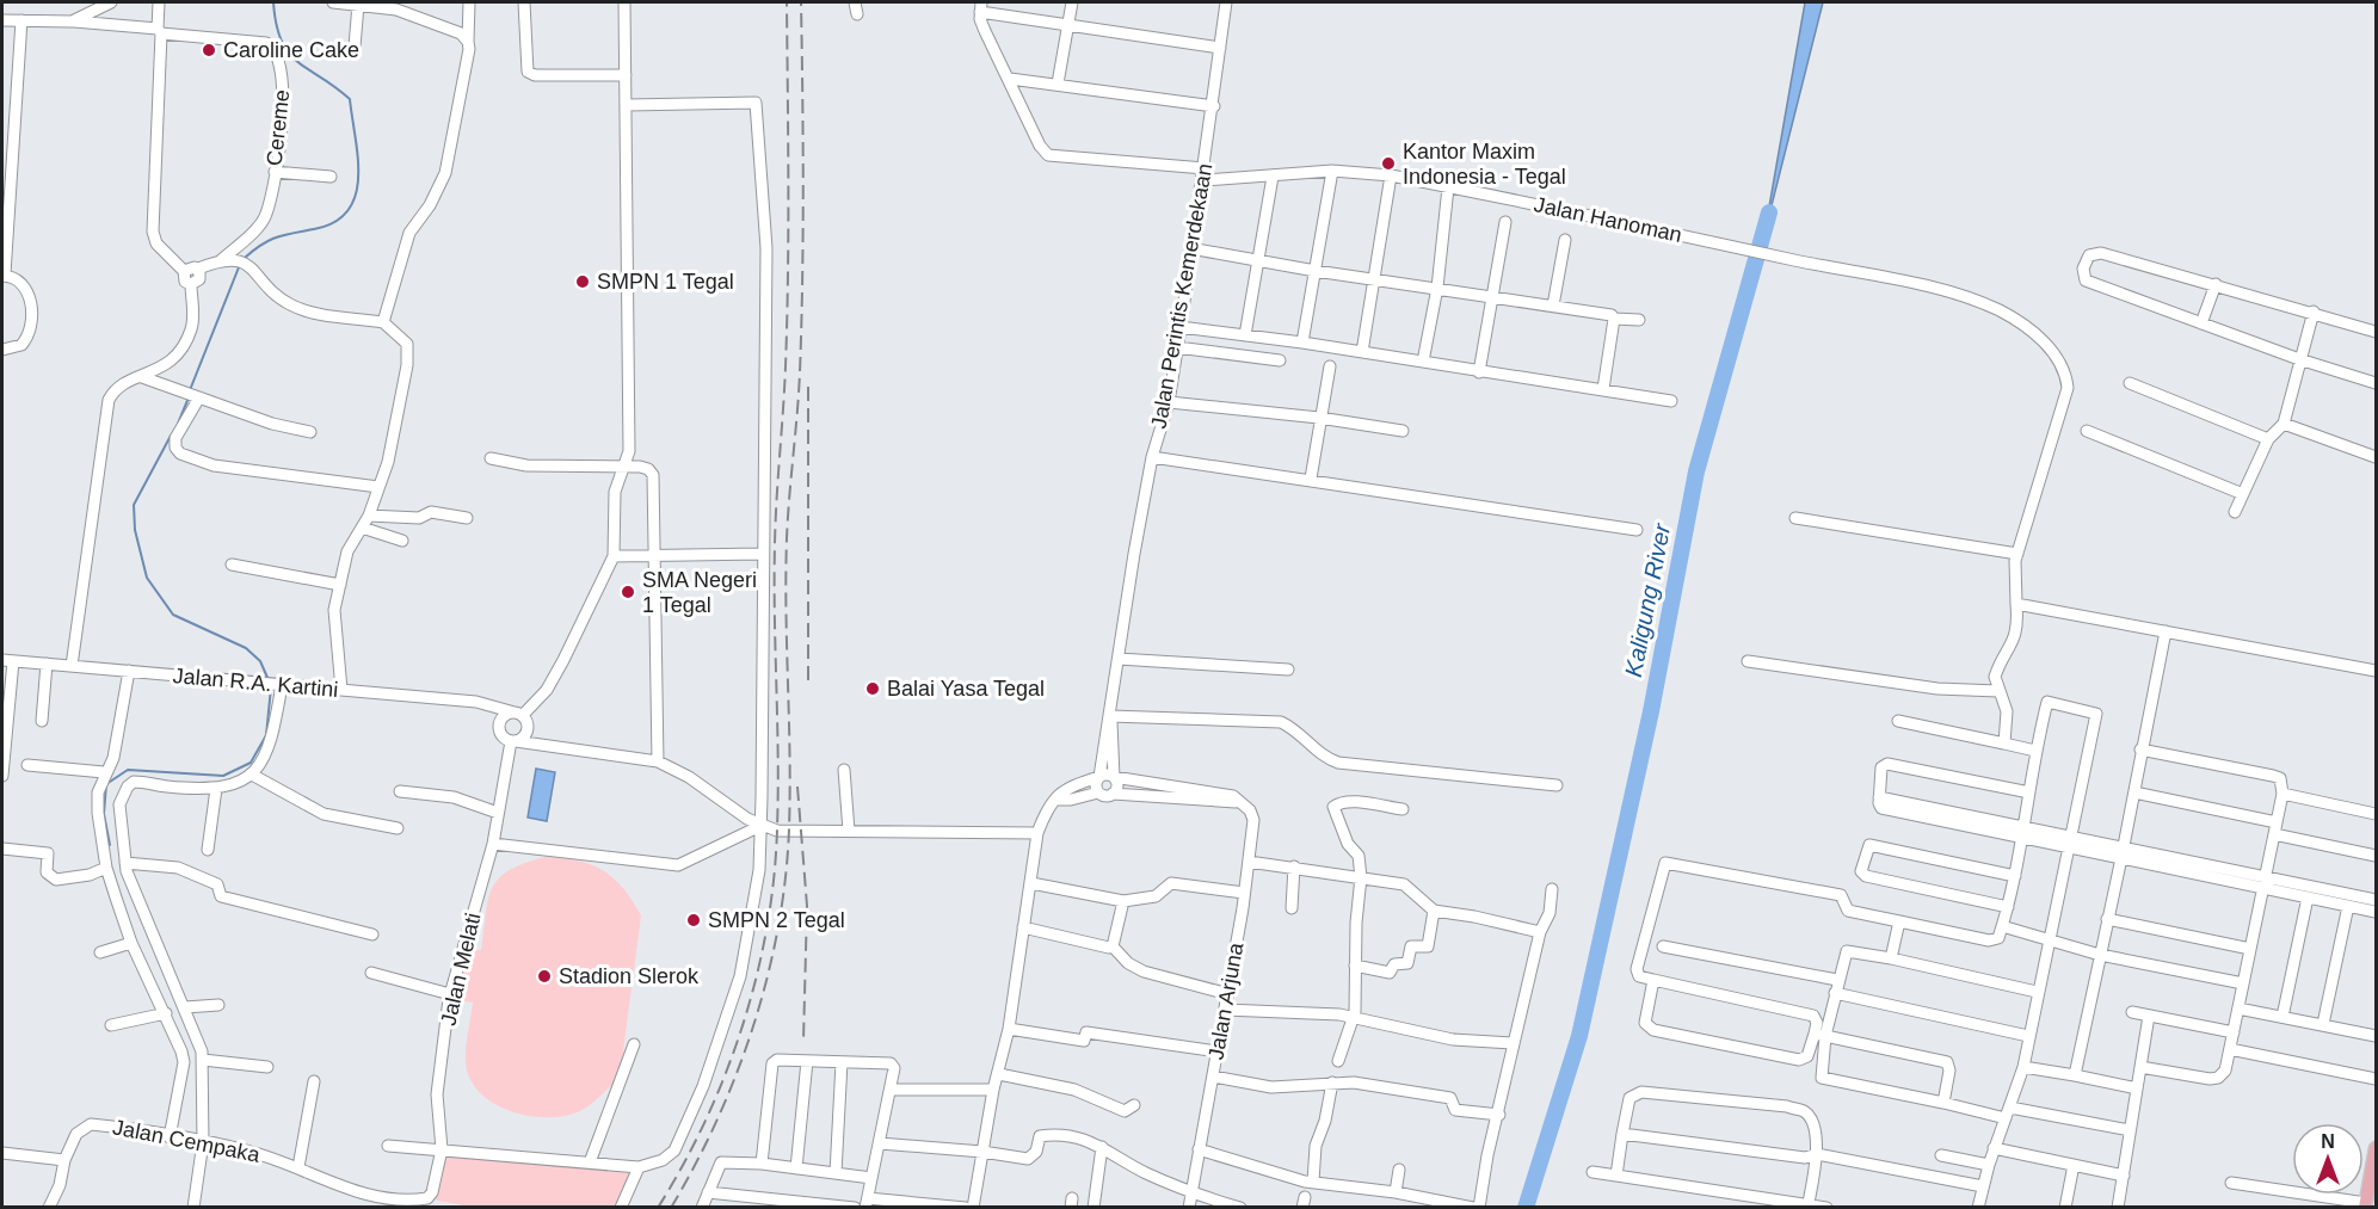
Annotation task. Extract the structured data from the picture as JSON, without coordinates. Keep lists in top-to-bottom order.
{
  "streets": {
    "street": [
      "Cereme",
      "Jalan Hanoman",
      "Jalan Perintis Kemerdekaan",
      "Jalan R.A. Kartini",
      "Jalan Melati",
      "Jalan Arjuna",
      "Jalan Cempaka"
    ]
  },
  "crossings": [
    ["Jalan Hanoman", "Jalan Perintis Kemerdekaan"],
    ["Jalan R.A. Kartini", "Jalan Melati"],
    ["Jalan Melati", "Jalan Cempaka"]
  ],
  "water": ["Kaligung River"],
  "places": [
    "Caroline Cake",
    "Kantor Maxim Indonesia - Tegal",
    "SMPN 1 Tegal",
    "SMA Negeri 1 Tegal",
    "Balai Yasa Tegal",
    "SMPN 2 Tegal",
    "Stadion Slerok"
  ],
  "north": "top"
}
